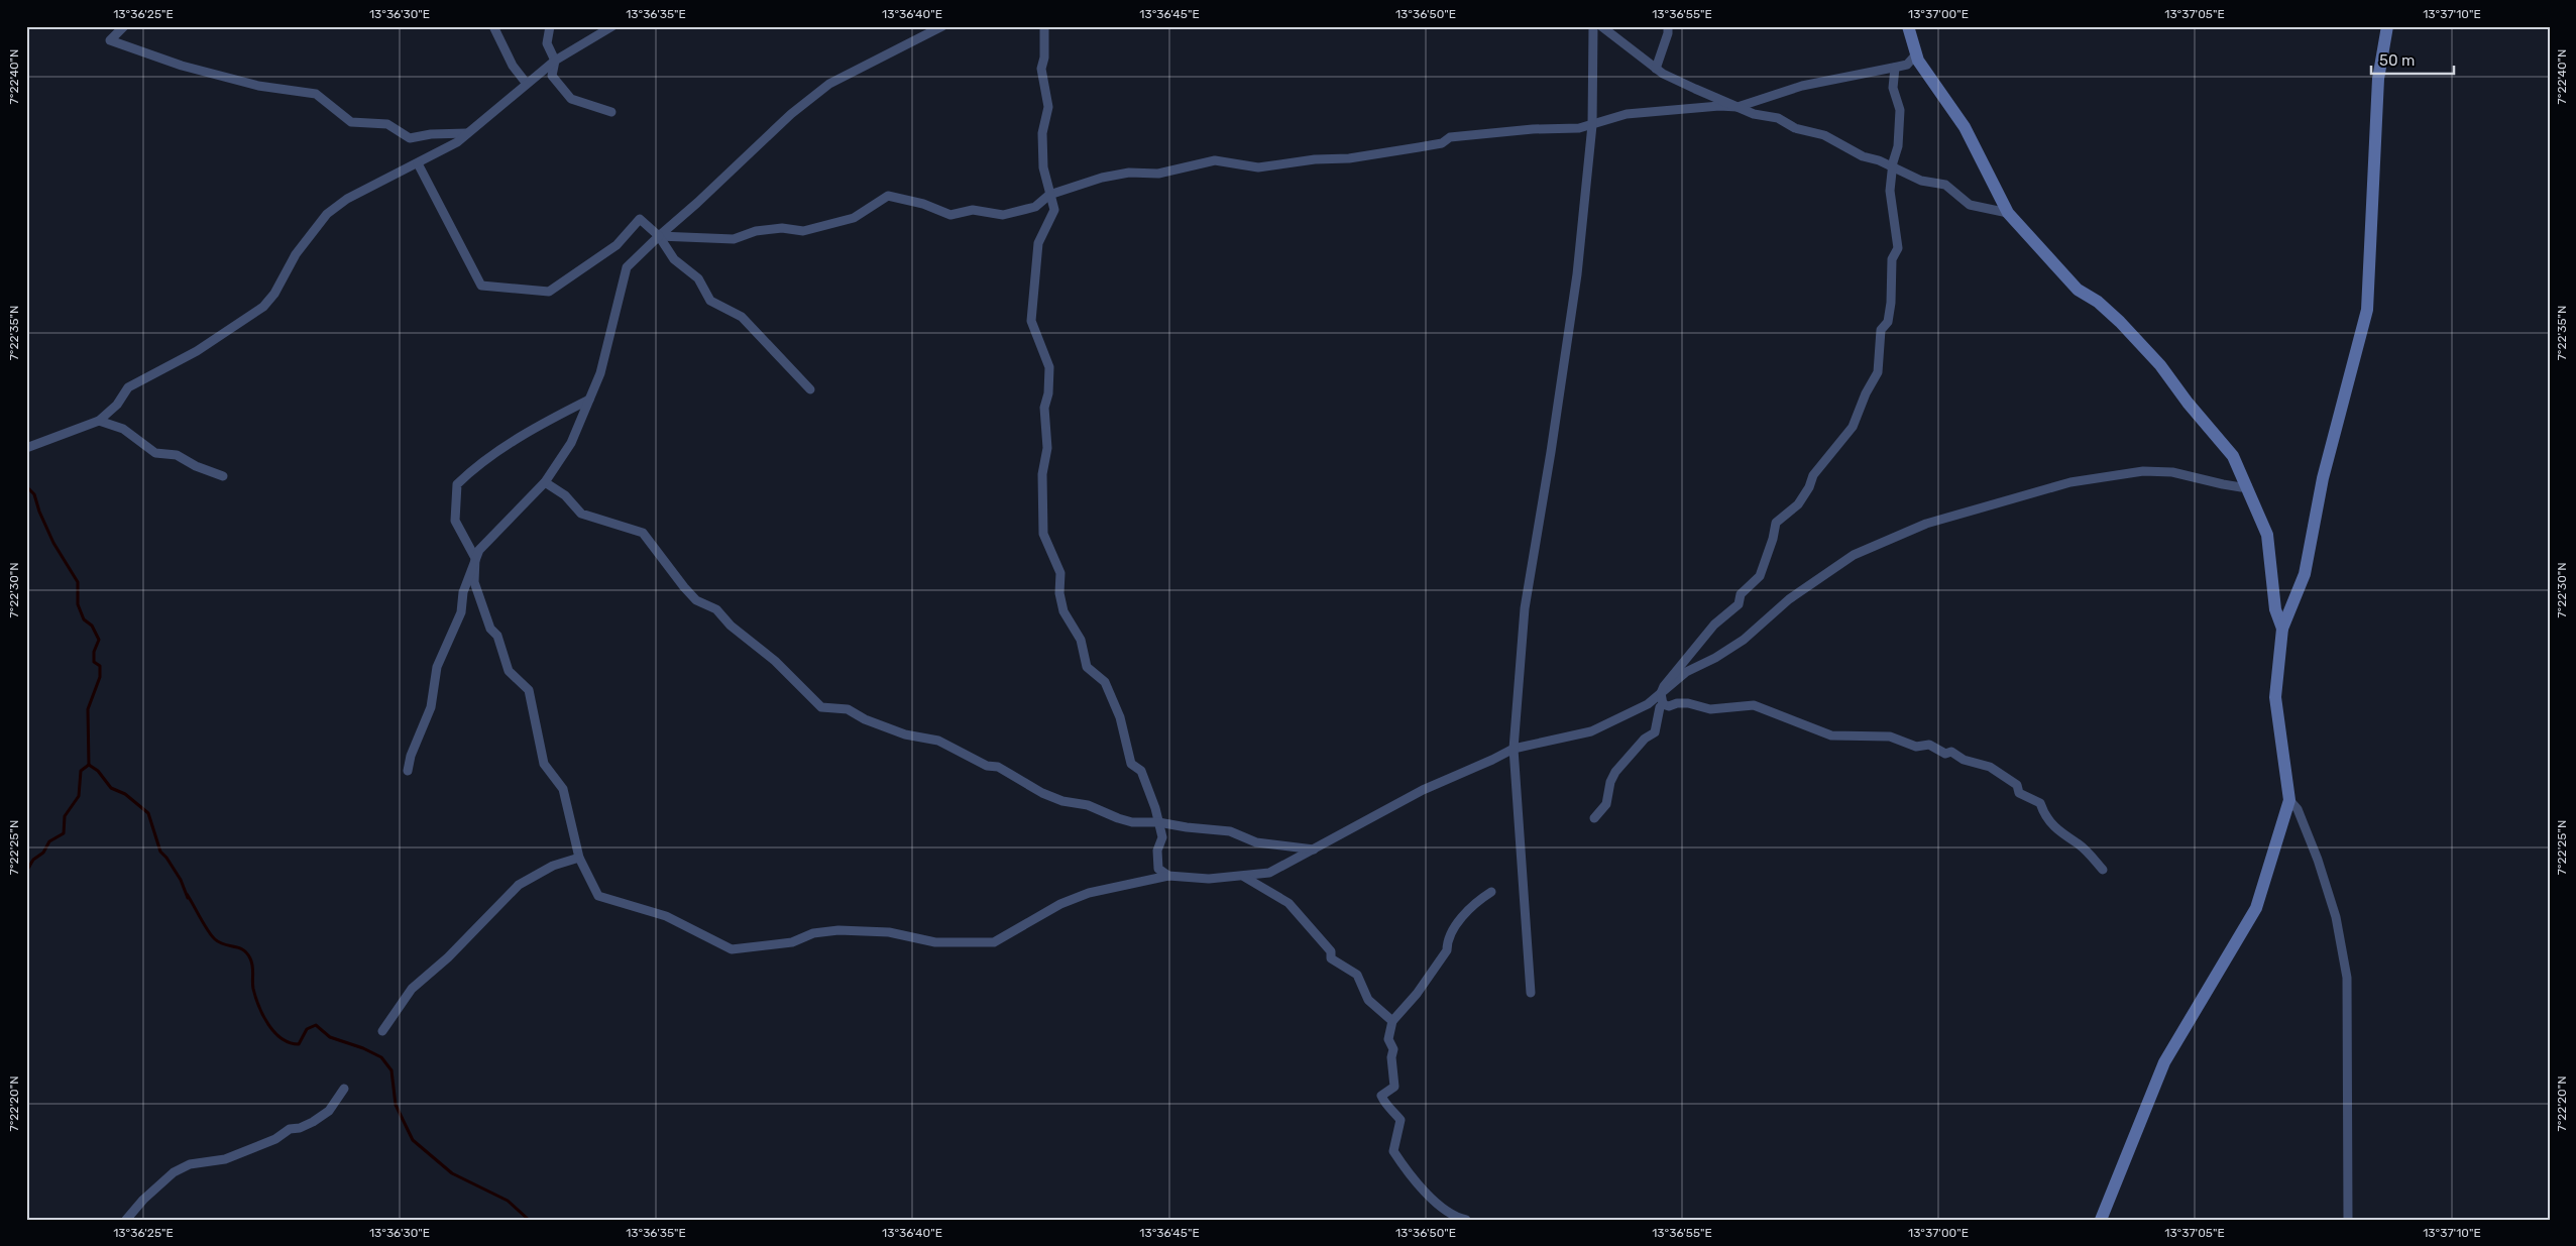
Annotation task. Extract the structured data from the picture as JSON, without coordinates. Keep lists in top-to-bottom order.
{
  "scale_bar": "50 m",
  "coordinates": [
    "13°36'25\"E",
    "13°36'30\"E",
    "13°36'35\"E",
    "13°36'40\"E",
    "13°36'45\"E",
    "13°36'50\"E",
    "13°36'55\"E",
    "13°37'00\"E",
    "13°37'05\"E",
    "13°37'10\"E",
    "7°22'40\"N",
    "7°22'35\"N",
    "7°22'30\"N",
    "7°22'25\"N",
    "7°22'20\"N"
  ]
}
